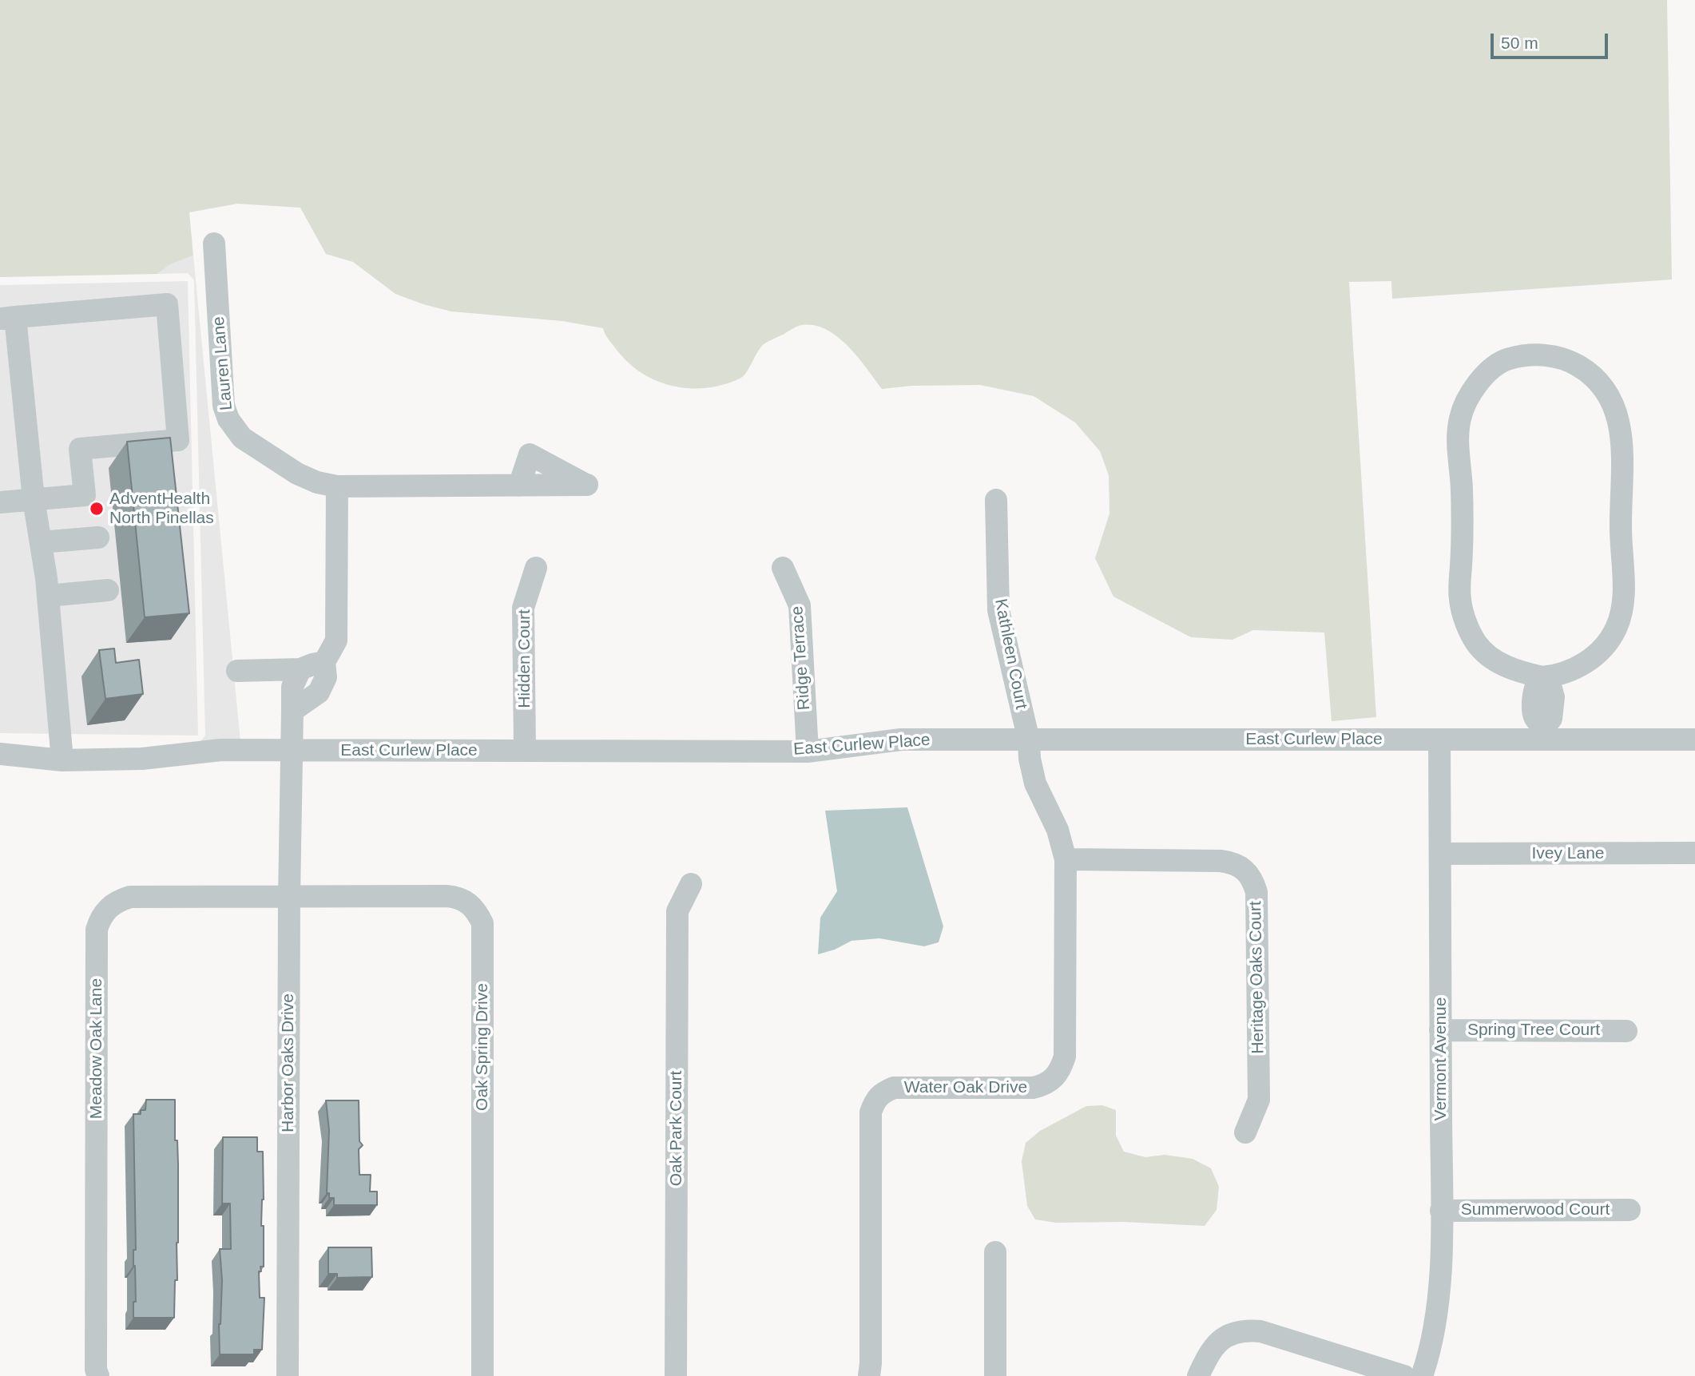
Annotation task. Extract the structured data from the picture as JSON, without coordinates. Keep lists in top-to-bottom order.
{
  "streets": {
    "street": [
      "Lauren Lane",
      "Kathleen Court",
      "Ridge Terrace",
      "Hidden Court",
      "East Curlew Place",
      "Ivey Lane",
      "Heritage Oaks Court",
      "Spring Tree Court",
      "Oak Spring Drive",
      "Meadow Oak Lane",
      "Vermont Avenue",
      "Harbor Oaks Drive",
      "Water Oak Drive",
      "Oak Park Court",
      "Summerwood Court"
    ]
  },
  "crossings": [
    ["Kathleen Court", "East Curlew Place"],
    ["Kathleen Court", "Water Oak Drive"],
    ["Ridge Terrace", "East Curlew Place"],
    ["Hidden Court", "East Curlew Place"],
    ["East Curlew Place", "Vermont Avenue"],
    ["East Curlew Place", "Harbor Oaks Drive"],
    ["East Curlew Place", "Water Oak Drive"],
    ["Ivey Lane", "Vermont Avenue"],
    ["Heritage Oaks Court", "Water Oak Drive"],
    ["Spring Tree Court", "Vermont Avenue"],
    ["Oak Spring Drive", "Meadow Oak Lane"],
    ["Oak Spring Drive", "Harbor Oaks Drive"],
    ["Meadow Oak Lane", "Harbor Oaks Drive"],
    ["Vermont Avenue", "Summerwood Court"]
  ],
  "places": ["AdventHealth North Pinellas"],
  "scale_bar": "50 m"
}
